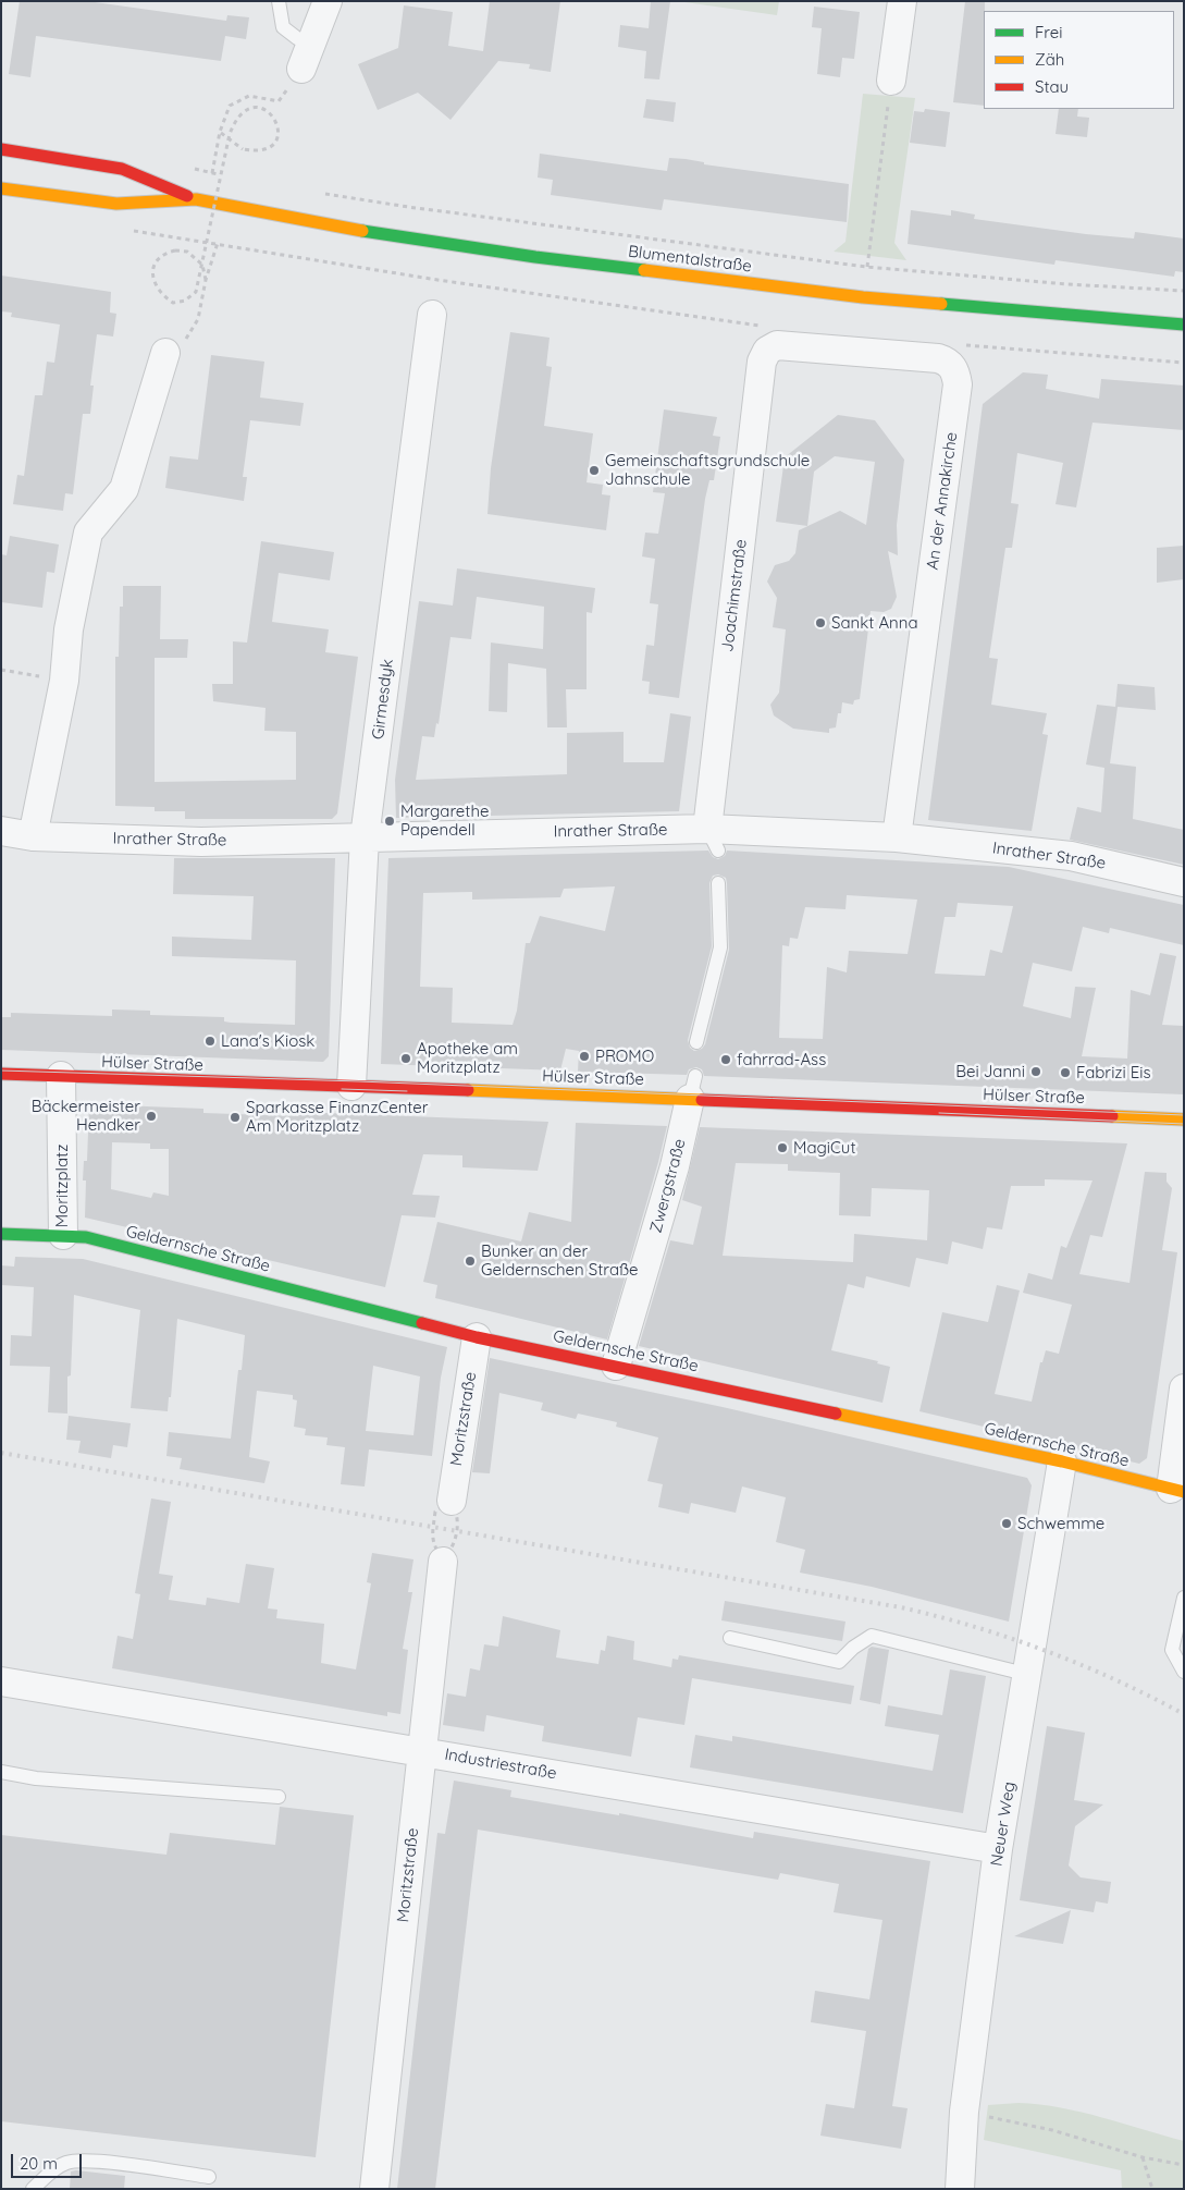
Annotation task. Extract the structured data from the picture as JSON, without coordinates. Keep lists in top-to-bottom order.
{
  "streets": {
    "street": [
      "Blumentalstraße",
      "An der Annakirche",
      "Joachimstraße",
      "Girmesdyk",
      "Inrather Straße",
      "Hülser Straße",
      "Moritzplatz",
      "Zwergstraße",
      "Geldernsche Straße",
      "Moritzstraße",
      "Industriestraße",
      "Neuer Weg"
    ]
  },
  "crossings": [
    ["An der Annakirche", "Joachimstraße"],
    ["An der Annakirche", "Inrather Straße"],
    ["Joachimstraße", "Inrather Straße"],
    ["Girmesdyk", "Inrather Straße"],
    ["Girmesdyk", "Hülser Straße"],
    ["Hülser Straße", "Moritzplatz"],
    ["Hülser Straße", "Zwergstraße"],
    ["Moritzplatz", "Geldernsche Straße"],
    ["Zwergstraße", "Geldernsche Straße"],
    ["Geldernsche Straße", "Moritzstraße"],
    ["Geldernsche Straße", "Neuer Weg"],
    ["Moritzstraße", "Industriestraße"],
    ["Industriestraße", "Neuer Weg"]
  ],
  "places": [
    "Gemeinschaftsgrundschule Jahnschule",
    "Sankt Anna",
    "Margarethe Papendell",
    "Lana's Kiosk",
    "PROMO",
    "Apotheke am Moritzplatz",
    "fahrrad-Ass",
    "Bei Janni",
    "Fabrizi Eis",
    "Bäckermeister Hendker",
    "Sparkasse FinanzCenter Am Moritzplatz",
    "MagiCut",
    "Bunker an der Geldernschen Straße",
    "Schwemme"
  ],
  "legend": ["Frei", "Zäh", "Stau"],
  "scale_bar": "20 m"
}
